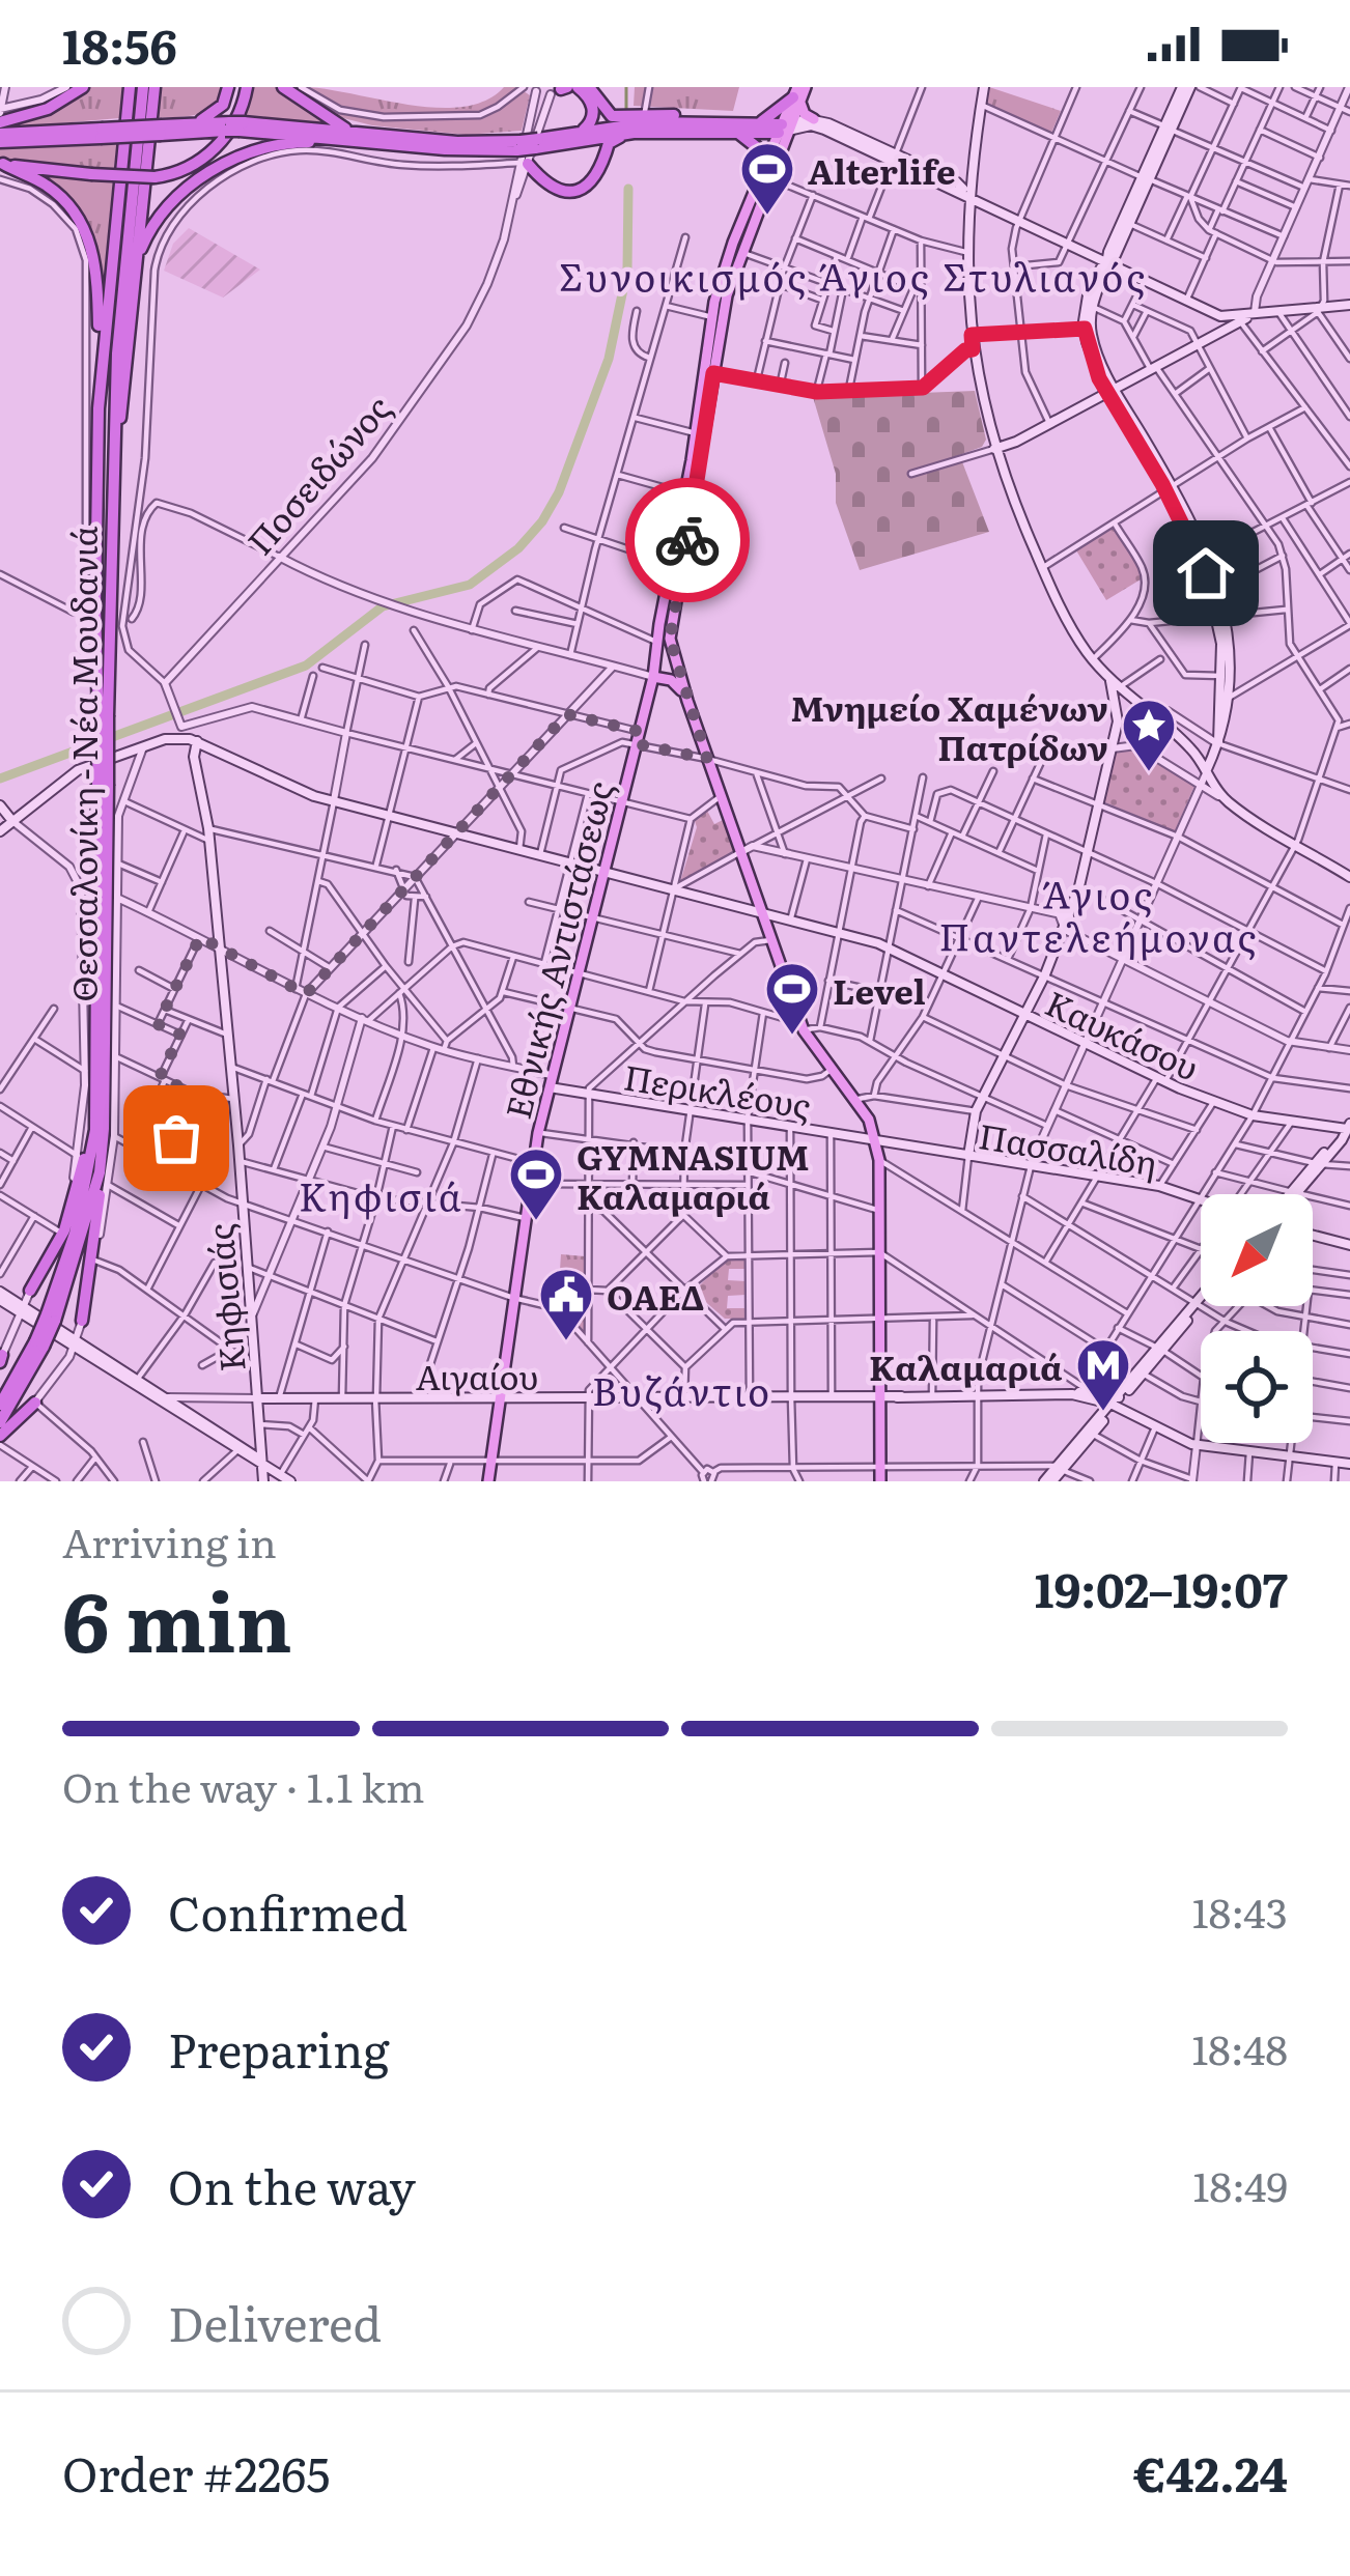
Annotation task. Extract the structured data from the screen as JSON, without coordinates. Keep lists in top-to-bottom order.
{
  "streets": {
    "highway": ["Θεσσαλονίκη - Νέα Μουδανιά"],
    "main road": [
      "Εθνικής Αντιστάσεως",
      "Καυκάσου",
      "Περικλέους",
      "Πασσαλίδη",
      "Κηφισιάς",
      "Αιγαίου"
    ],
    "street": ["Ποσειδώνος"]
  },
  "crossings": [
    ["Εθνικής Αντιστάσεως", "Καυκάσου"],
    ["Εθνικής Αντιστάσεως", "Περικλέους"],
    ["Εθνικής Αντιστάσεως", "Πασσαλίδη"],
    ["Εθνικής Αντιστάσεως", "Αιγαίου"],
    ["Καυκάσου", "Κηφισιάς"],
    ["Περικλέους", "Πασσαλίδη"],
    ["Περικλέους", "Κηφισιάς"],
    ["Κηφισιάς", "Αιγαίου"]
  ],
  "districts": [
    "Συνοικισμός Άγιος Στυλιανός",
    "Άγιος Παντελεήμονας",
    "Κηφισιά",
    "Βυζάντιο"
  ],
  "places": {
    "sports": ["Alterlife", "Level", "GYMNASIUM Καλαμαριά"],
    "place": ["Μνημείο Χαμένων Πατρίδων"],
    "public building": ["ΟΑΕΔ"],
    "metro station": ["Καλαμαριά"]
  },
  "north": "bottom left",
  "page": {
    "status": "18:56",
    "heading": ["6 min", "Arriving in", "19:02–19:07"],
    "panel": ["Order #2265", "€42.24"],
    "bar": "On the way · 1.1 km",
    "list": [
      ["Confirmed", "18:43"],
      ["Preparing", "18:48"],
      ["On the way", "18:49"],
      "Delivered"
    ]
  }
}
